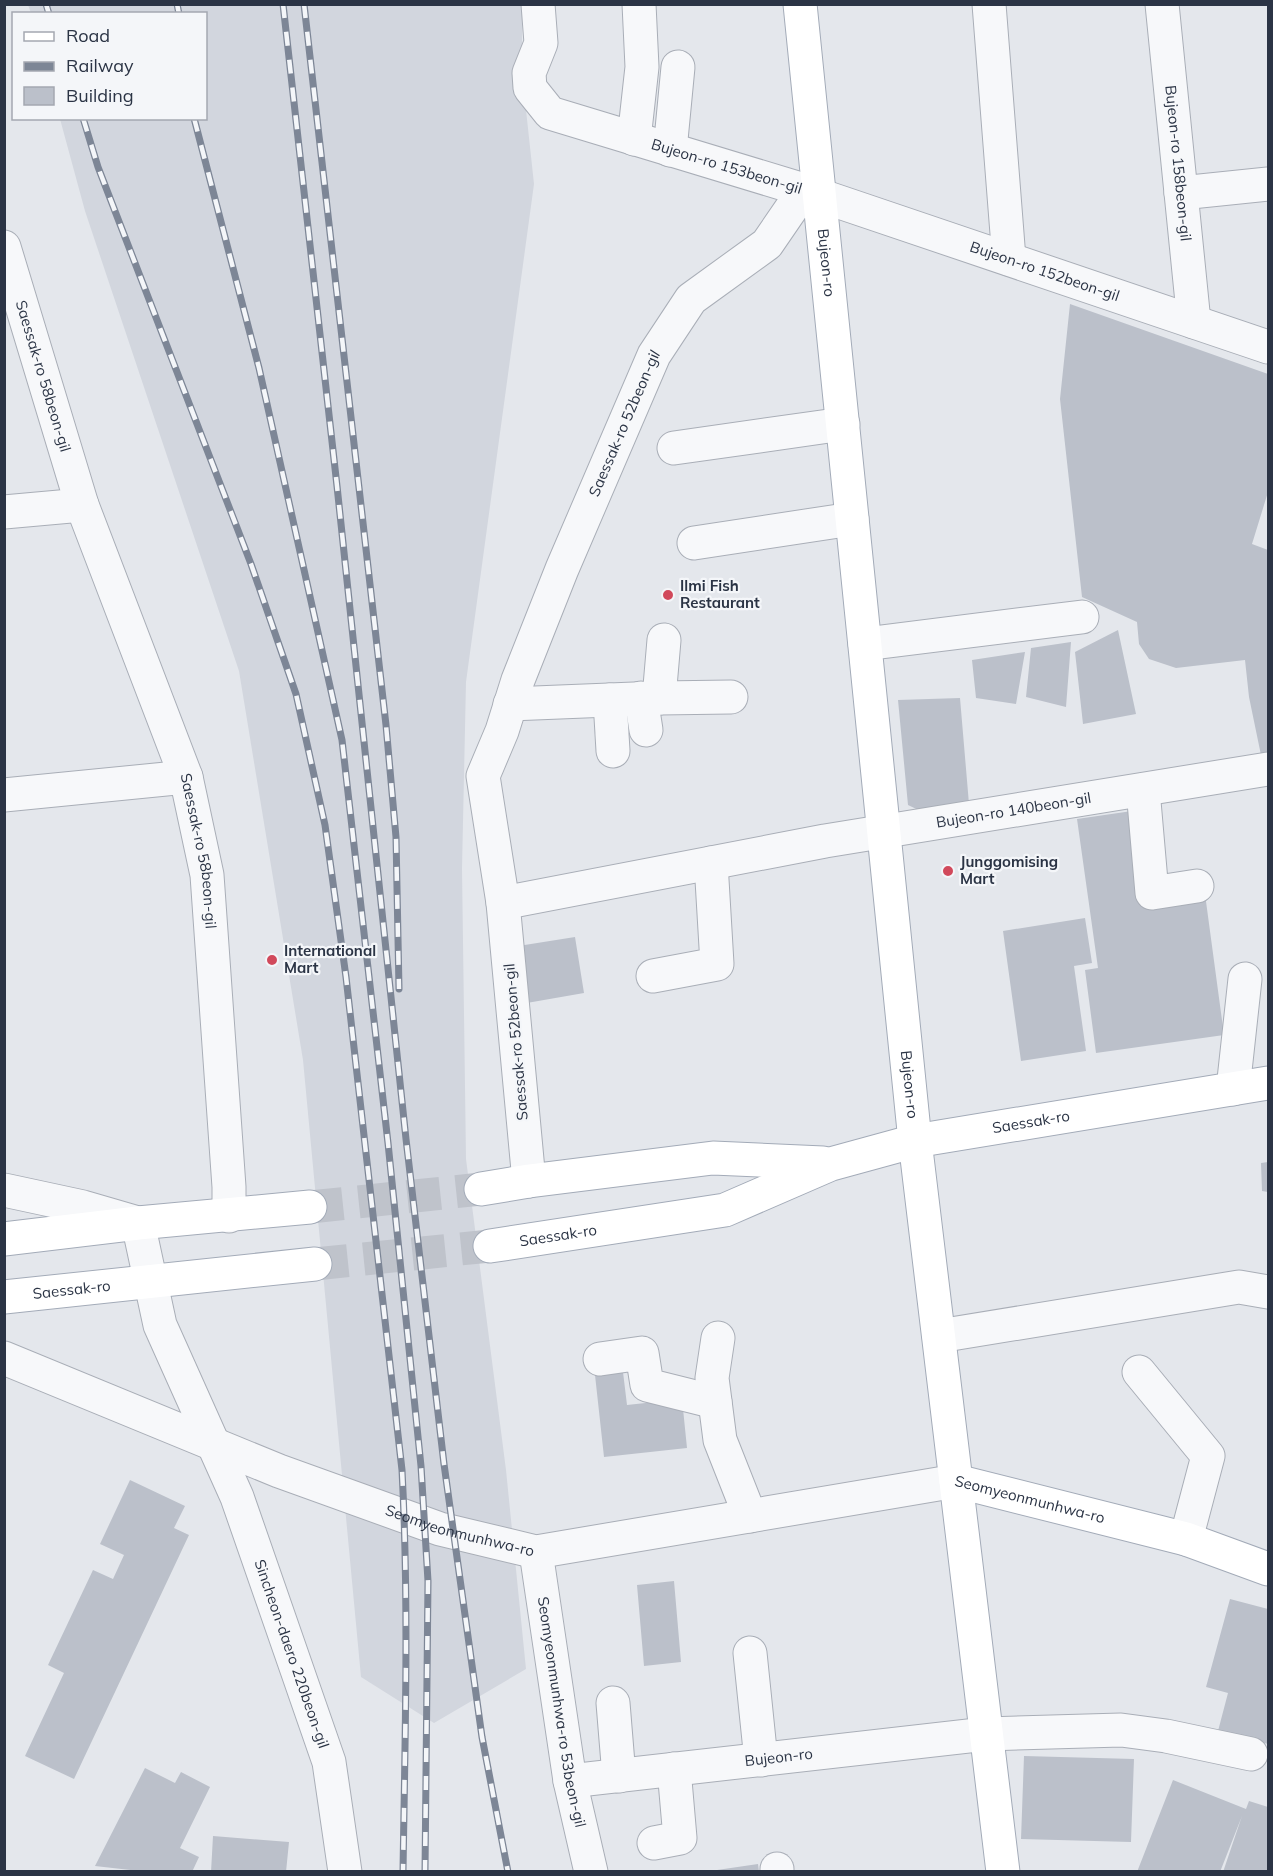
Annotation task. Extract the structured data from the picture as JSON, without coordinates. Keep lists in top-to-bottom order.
{
  "streets": {
    "main road": ["Bujeon-ro", "Saessak-ro", "Seomyeonmunhwa-ro"],
    "street": [
      "Bujeon-ro 158beon-gil",
      "Bujeon-ro 153beon-gil",
      "Bujeon-ro 152beon-gil",
      "Saessak-ro 58beon-gil",
      "Saessak-ro 52beon-gil",
      "Bujeon-ro 140beon-gil",
      "Sincheon-daero 220beon-gil",
      "Seomyeonmunhwa-ro 53beon-gil"
    ]
  },
  "crossings": [
    ["Bujeon-ro 158beon-gil", "Bujeon-ro 152beon-gil"],
    ["Bujeon-ro 153beon-gil", "Bujeon-ro"],
    ["Bujeon-ro 153beon-gil", "Bujeon-ro 152beon-gil"],
    ["Bujeon-ro 153beon-gil", "Saessak-ro 52beon-gil"],
    ["Bujeon-ro", "Bujeon-ro 152beon-gil"],
    ["Bujeon-ro", "Saessak-ro 52beon-gil"],
    ["Bujeon-ro", "Bujeon-ro 140beon-gil"],
    ["Bujeon-ro", "Saessak-ro"],
    ["Bujeon-ro", "Seomyeonmunhwa-ro"],
    ["Bujeon-ro", "Seomyeonmunhwa-ro 53beon-gil"],
    ["Bujeon-ro 152beon-gil", "Saessak-ro 52beon-gil"],
    ["Saessak-ro 52beon-gil", "Saessak-ro"],
    ["Seomyeonmunhwa-ro", "Sincheon-daero 220beon-gil"],
    ["Seomyeonmunhwa-ro", "Seomyeonmunhwa-ro 53beon-gil"]
  ],
  "places": ["Ilmi Fish Restaurant", "Junggomising Mart", "International Mart"],
  "legend": ["Road", "Railway", "Building"]
}
